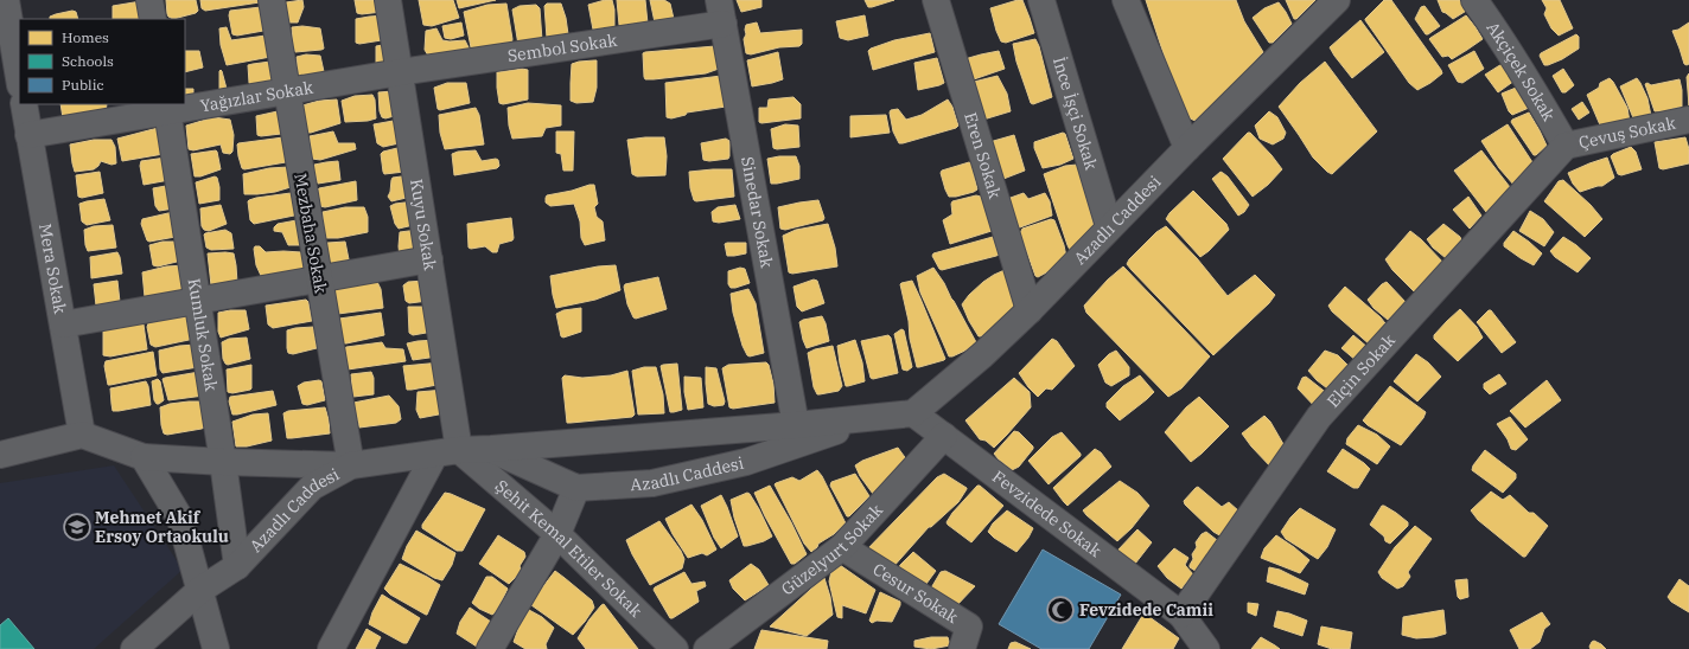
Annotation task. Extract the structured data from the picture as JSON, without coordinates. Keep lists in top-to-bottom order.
{
  "streets": {
    "street": [
      "Sembol Sokak",
      "Akçiçek Sokak",
      "Yağızlar Sokak",
      "İnce İşçi Sokak",
      "Çevuş Sokak",
      "Eren Sokak",
      "Sinedar Sokak",
      "Azadlı Caddesi",
      "Kuyu Sokak",
      "Mezbaha Sokak",
      "Mera Sokak",
      "Kumluk Sokak",
      "Elçin Sokak",
      "Fevzidede Sokak",
      "Şehit Kemal Etiler Sokak",
      "Güzelyurt Sokak",
      "Cesur Sokak"
    ]
  },
  "crossings": [
    ["Sembol Sokak", "Yağızlar Sokak"],
    ["Sembol Sokak", "Sinedar Sokak"],
    ["Sembol Sokak", "Kuyu Sokak"],
    ["Akçiçek Sokak", "Çevuş Sokak"],
    ["Akçiçek Sokak", "Elçin Sokak"],
    ["Yağızlar Sokak", "Kuyu Sokak"],
    ["Yağızlar Sokak", "Mezbaha Sokak"],
    ["Yağızlar Sokak", "Mera Sokak"],
    ["Yağızlar Sokak", "Kumluk Sokak"],
    ["İnce İşçi Sokak", "Azadlı Caddesi"],
    ["Çevuş Sokak", "Elçin Sokak"],
    ["Eren Sokak", "Azadlı Caddesi"],
    ["Sinedar Sokak", "Azadlı Caddesi"],
    ["Azadlı Caddesi", "Kuyu Sokak"],
    ["Azadlı Caddesi", "Mezbaha Sokak"],
    ["Azadlı Caddesi", "Kumluk Sokak"],
    ["Azadlı Caddesi", "Fevzidede Sokak"],
    ["Azadlı Caddesi", "Şehit Kemal Etiler Sokak"],
    ["Kuyu Sokak", "Şehit Kemal Etiler Sokak"],
    ["Elçin Sokak", "Fevzidede Sokak"],
    ["Fevzidede Sokak", "Güzelyurt Sokak"],
    ["Güzelyurt Sokak", "Cesur Sokak"]
  ],
  "places": {
    "school or university": ["Mehmet Akif Ersoy Ortaokulu"],
    "mosque": ["Fevzidede Camii"]
  },
  "legend": ["Homes", "Schools", "Public"]
}
